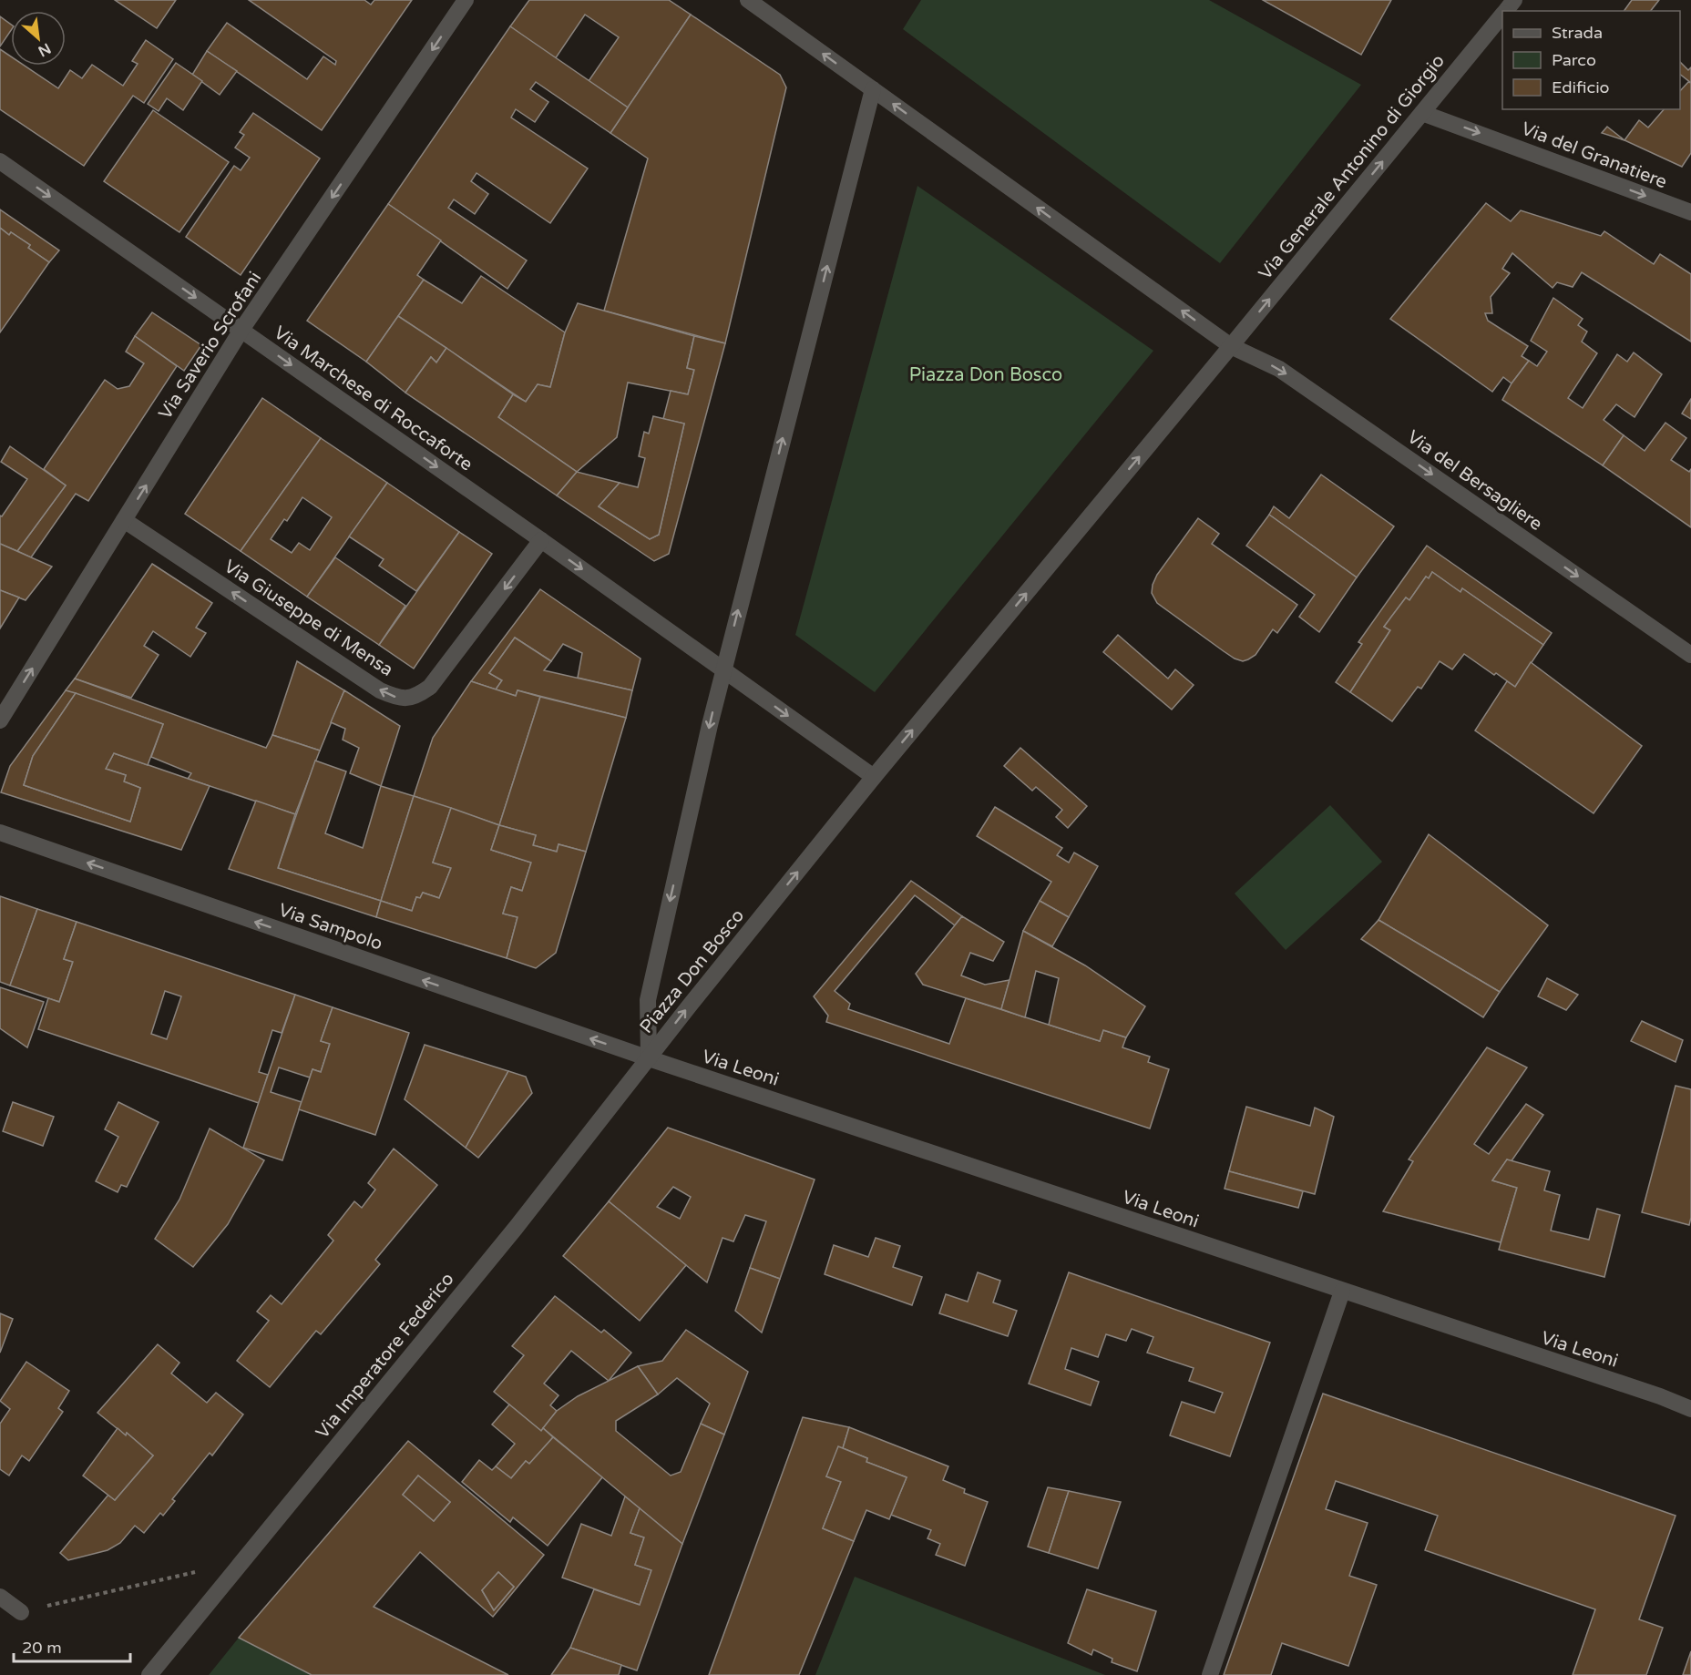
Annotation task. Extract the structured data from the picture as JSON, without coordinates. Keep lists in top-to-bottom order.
{
  "streets": {
    "street": [
      "Via del Granatiere",
      "Via Generale Antonino di Giorgio",
      "Via Saverio Scrofani",
      "Via Marchese di Roccaforte",
      "Via del Bersagliere",
      "Via Giuseppe di Mensa",
      "Via Sampolo",
      "Piazza Don Bosco",
      "Via Leoni",
      "Via Imperatore Federico"
    ]
  },
  "crossings": [
    ["Via del Granatiere", "Via Generale Antonino di Giorgio"],
    ["Via Generale Antonino di Giorgio", "Via del Bersagliere"],
    ["Via Generale Antonino di Giorgio", "Piazza Don Bosco"],
    ["Via Saverio Scrofani", "Via Marchese di Roccaforte"],
    ["Via Saverio Scrofani", "Via Giuseppe di Mensa"],
    ["Via Marchese di Roccaforte", "Via Giuseppe di Mensa"],
    ["Via Marchese di Roccaforte", "Piazza Don Bosco"],
    ["Via del Bersagliere", "Piazza Don Bosco"],
    ["Via Sampolo", "Piazza Don Bosco"],
    ["Via Sampolo", "Via Leoni"],
    ["Via Sampolo", "Via Imperatore Federico"],
    ["Piazza Don Bosco", "Via Leoni"],
    ["Piazza Don Bosco", "Via Imperatore Federico"],
    ["Via Leoni", "Via Imperatore Federico"]
  ],
  "one_way": [
    "Via del Granatiere",
    "Via Generale Antonino di Giorgio",
    "Via Marchese di Roccaforte",
    "Via del Bersagliere",
    "Via Sampolo"
  ],
  "parks": ["Piazza Don Bosco"],
  "legend": ["Strada", "Parco", "Edificio"],
  "scale_bar": "20 m",
  "north": "bottom right"
}
